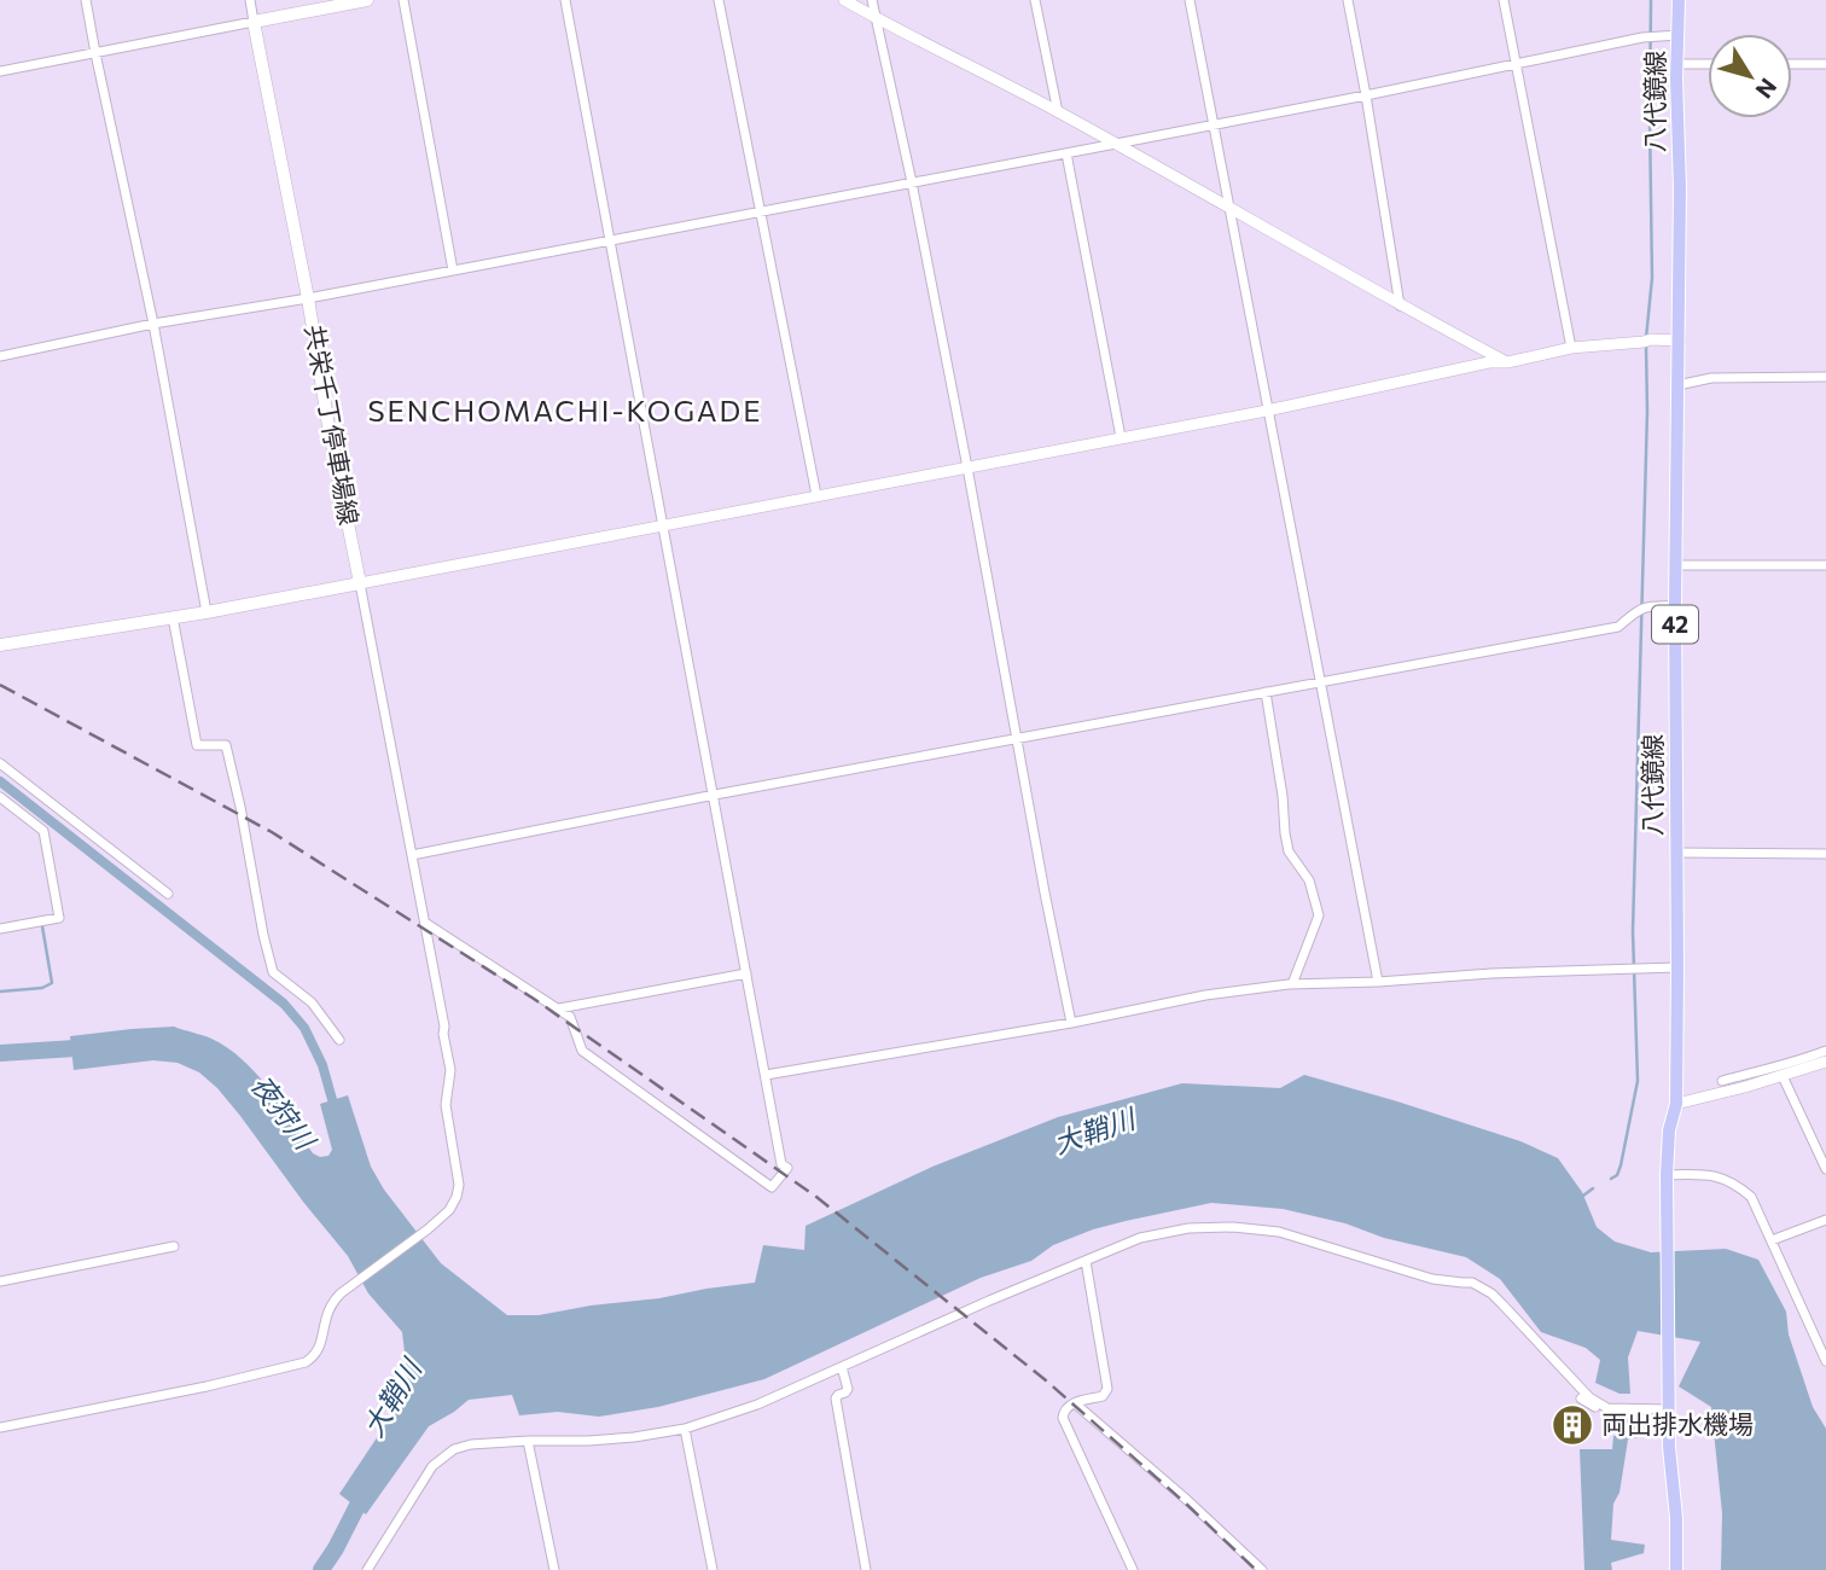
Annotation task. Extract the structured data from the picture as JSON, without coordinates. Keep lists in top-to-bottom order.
{
  "streets": {
    "main road": ["八代鏡線", "共栄千丁停車場線", "42"]
  },
  "districts": ["SENCHOMACHI-KOGADE"],
  "water": ["夜狩川", "大鞘川"],
  "places": {
    "building": ["両出排水機場"]
  },
  "north": "bottom right"
}
